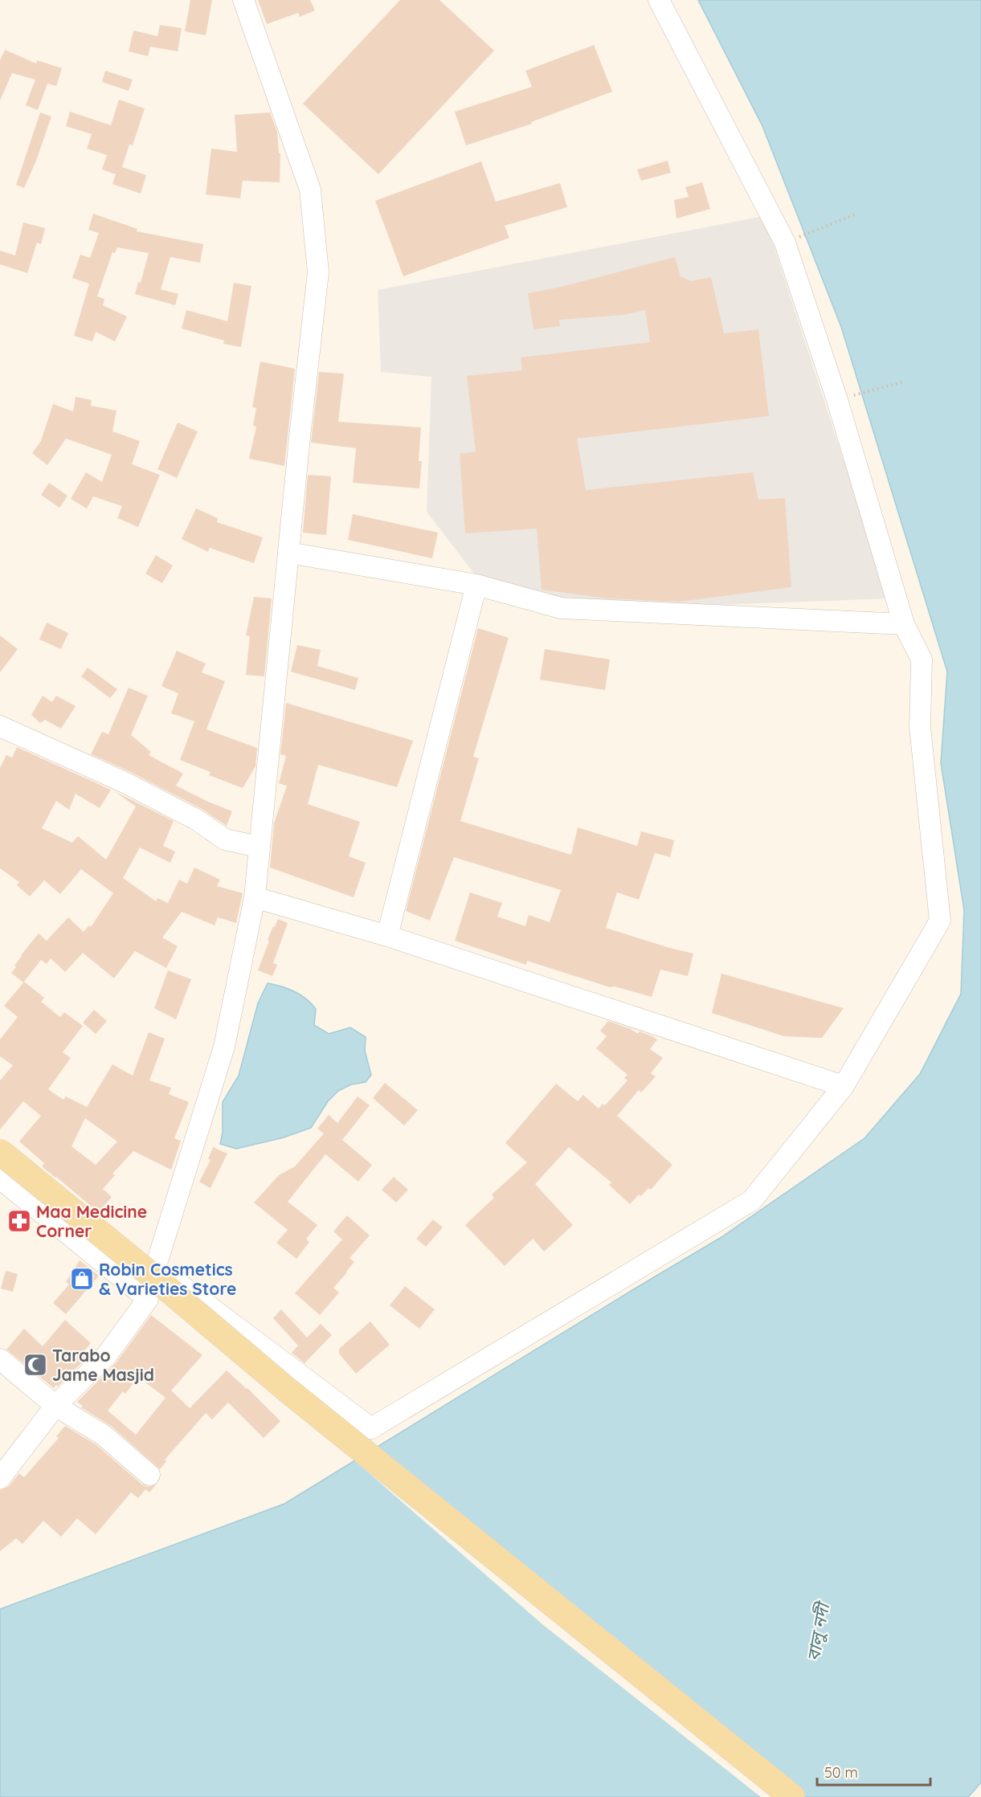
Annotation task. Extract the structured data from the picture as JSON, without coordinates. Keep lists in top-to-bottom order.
{
  "water": ["বালু নদী"],
  "places": {
    "pharmacy": ["Maa Medicine Corner"],
    "shop": ["Robin Cosmetics & Varieties Store"],
    "mosque": ["Tarabo Jame Masjid"]
  },
  "scale_bar": "50 m"
}
